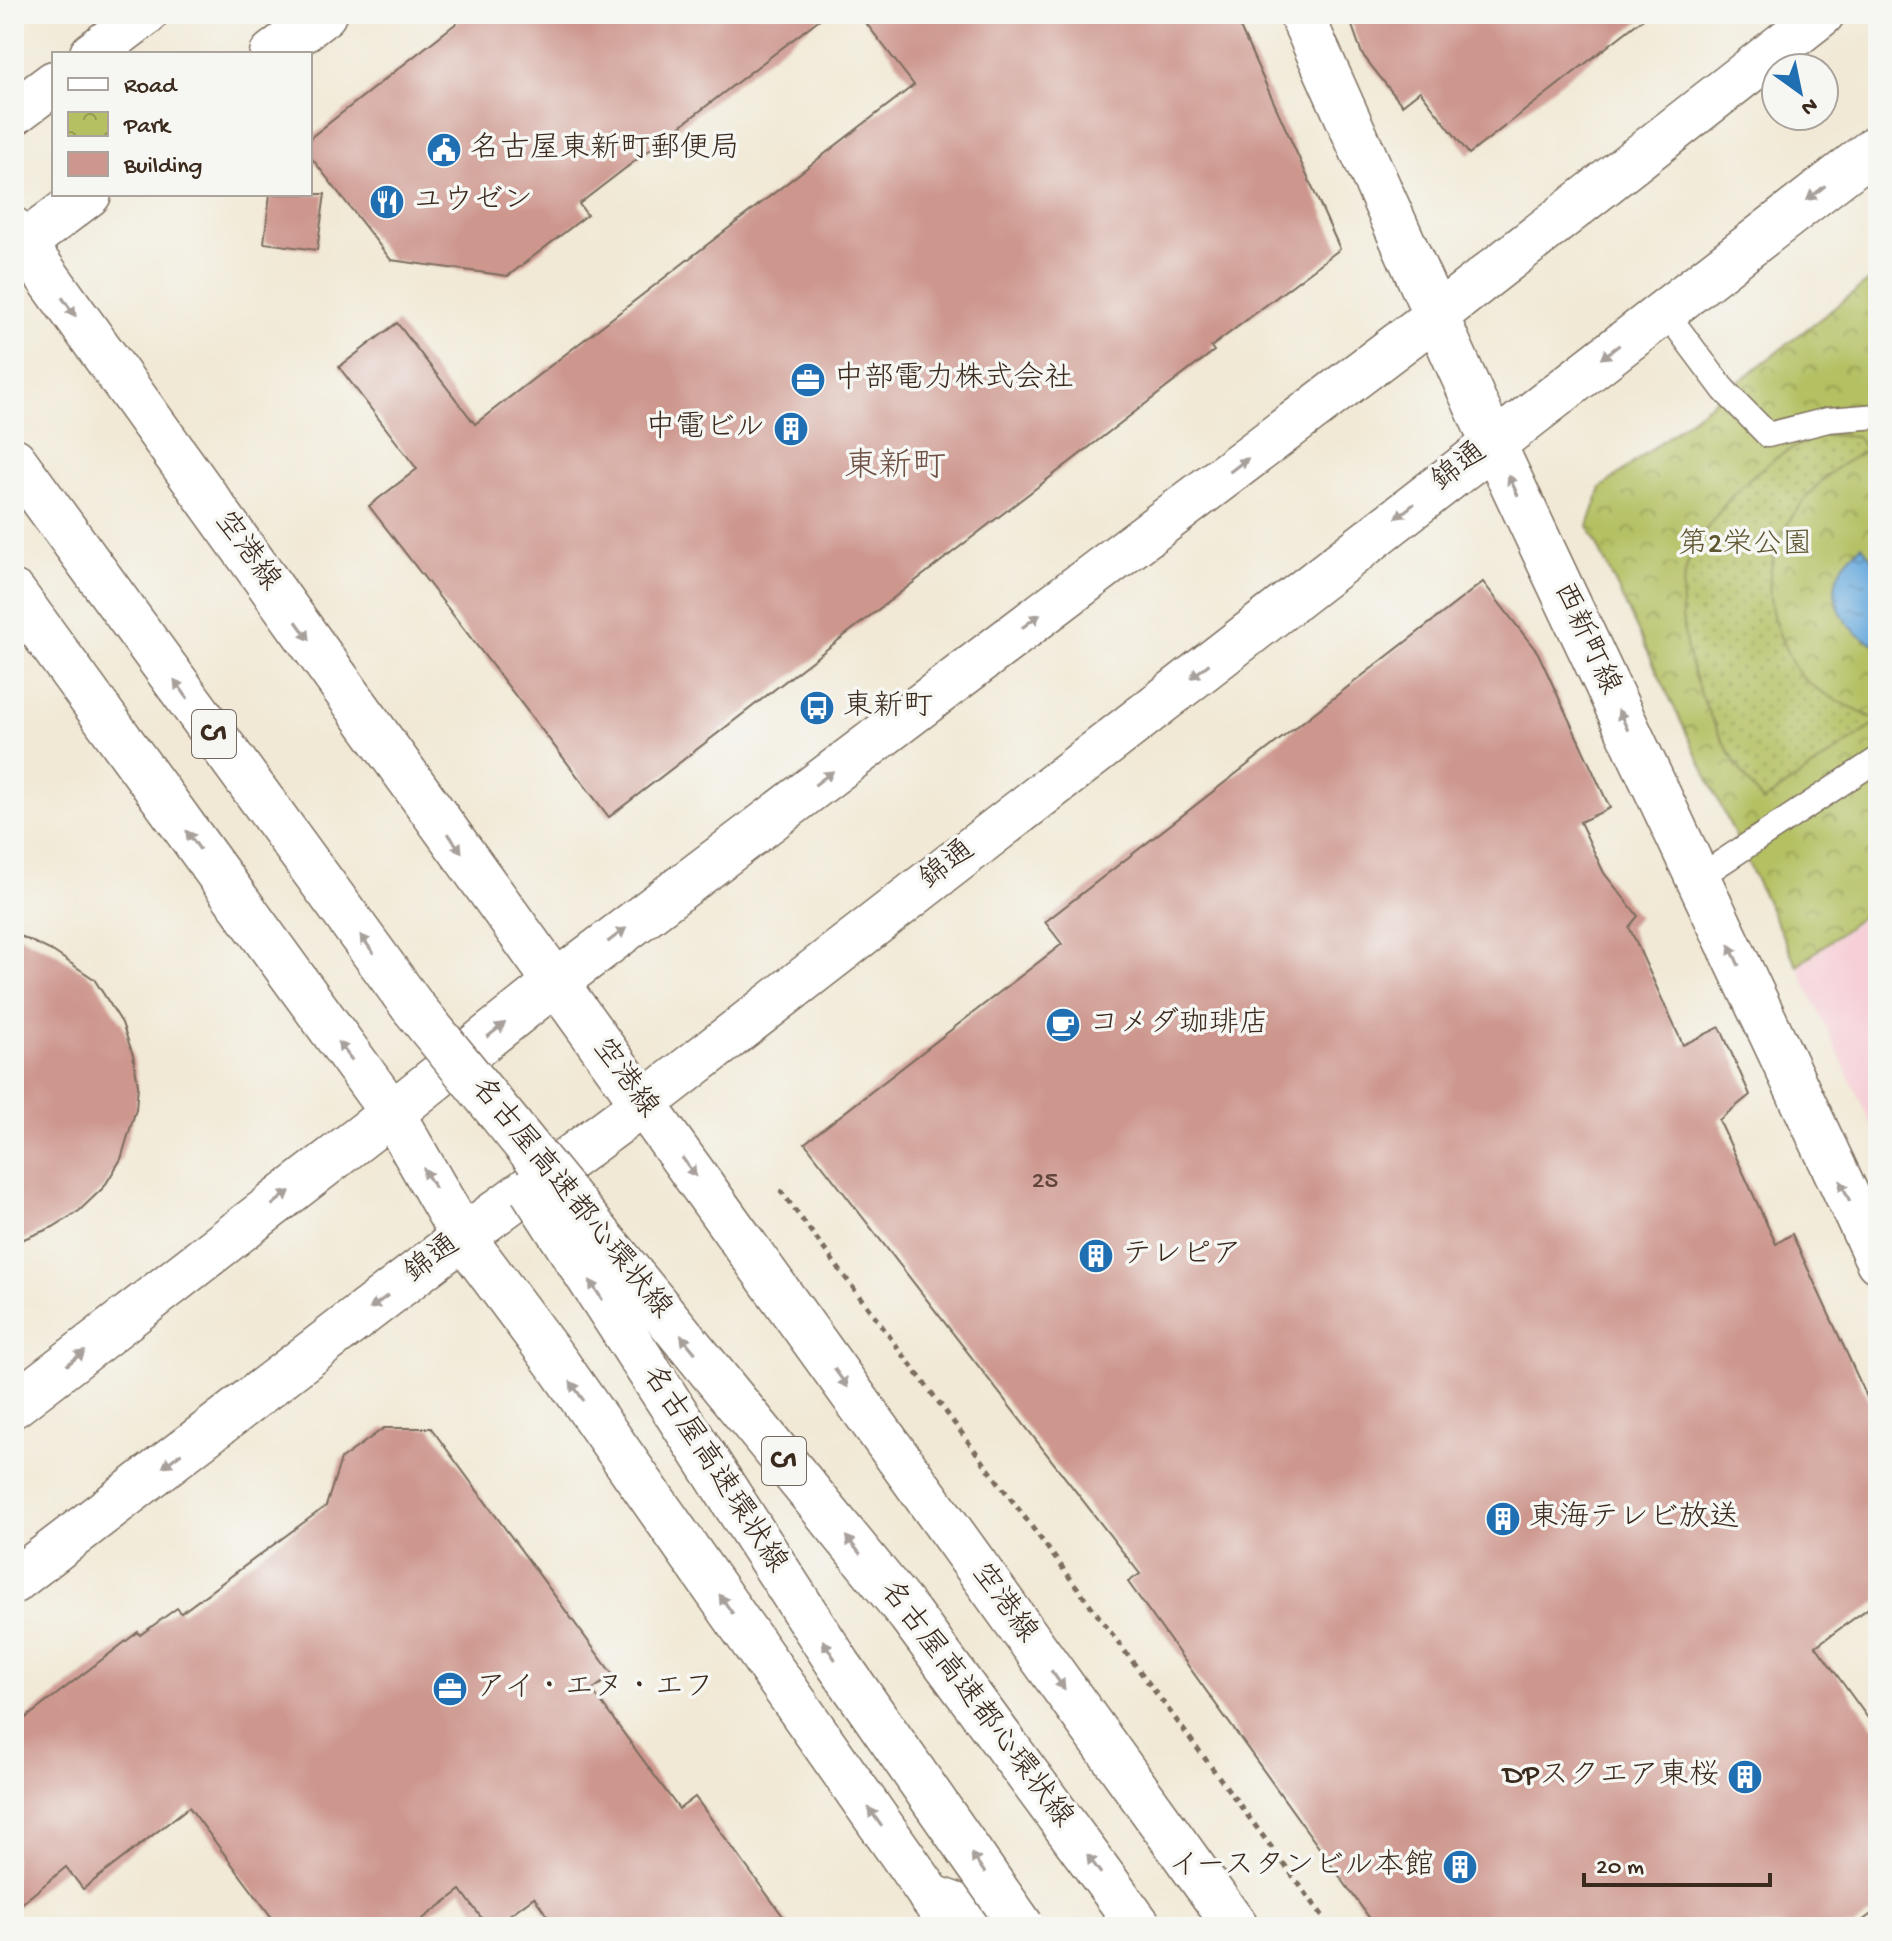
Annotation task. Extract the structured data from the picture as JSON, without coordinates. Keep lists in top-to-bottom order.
{
  "streets": {
    "main road": [
      "錦通",
      "空港線",
      "西新町線",
      "C1",
      "名古屋高速都心環状線",
      "名古屋高速環状線"
    ]
  },
  "crossings": [
    ["錦通", "空港線"],
    ["錦通", "西新町線"],
    ["名古屋高速都心環状線", "名古屋高速環状線"]
  ],
  "one_way": ["西新町線"],
  "districts": ["東新町"],
  "parks": ["第2栄公園"],
  "places": {
    "public building": ["名古屋東新町郵便局"],
    "restaurant": ["ユウゼン"],
    "office": ["中部電力株式会社", "アイ・エヌ・エフ"],
    "building": [
      "中電ビル",
      "テレピア",
      "東海テレビ放送",
      "DPスクエア東桜",
      "イースタンビル本館"
    ],
    "bus stop": ["東新町"],
    "cafe": ["コメダ珈琲店"]
  },
  "house_numbers": ["25"],
  "legend": ["Road", "Park", "Building"],
  "scale_bar": "20 m",
  "north": "bottom right"
}
